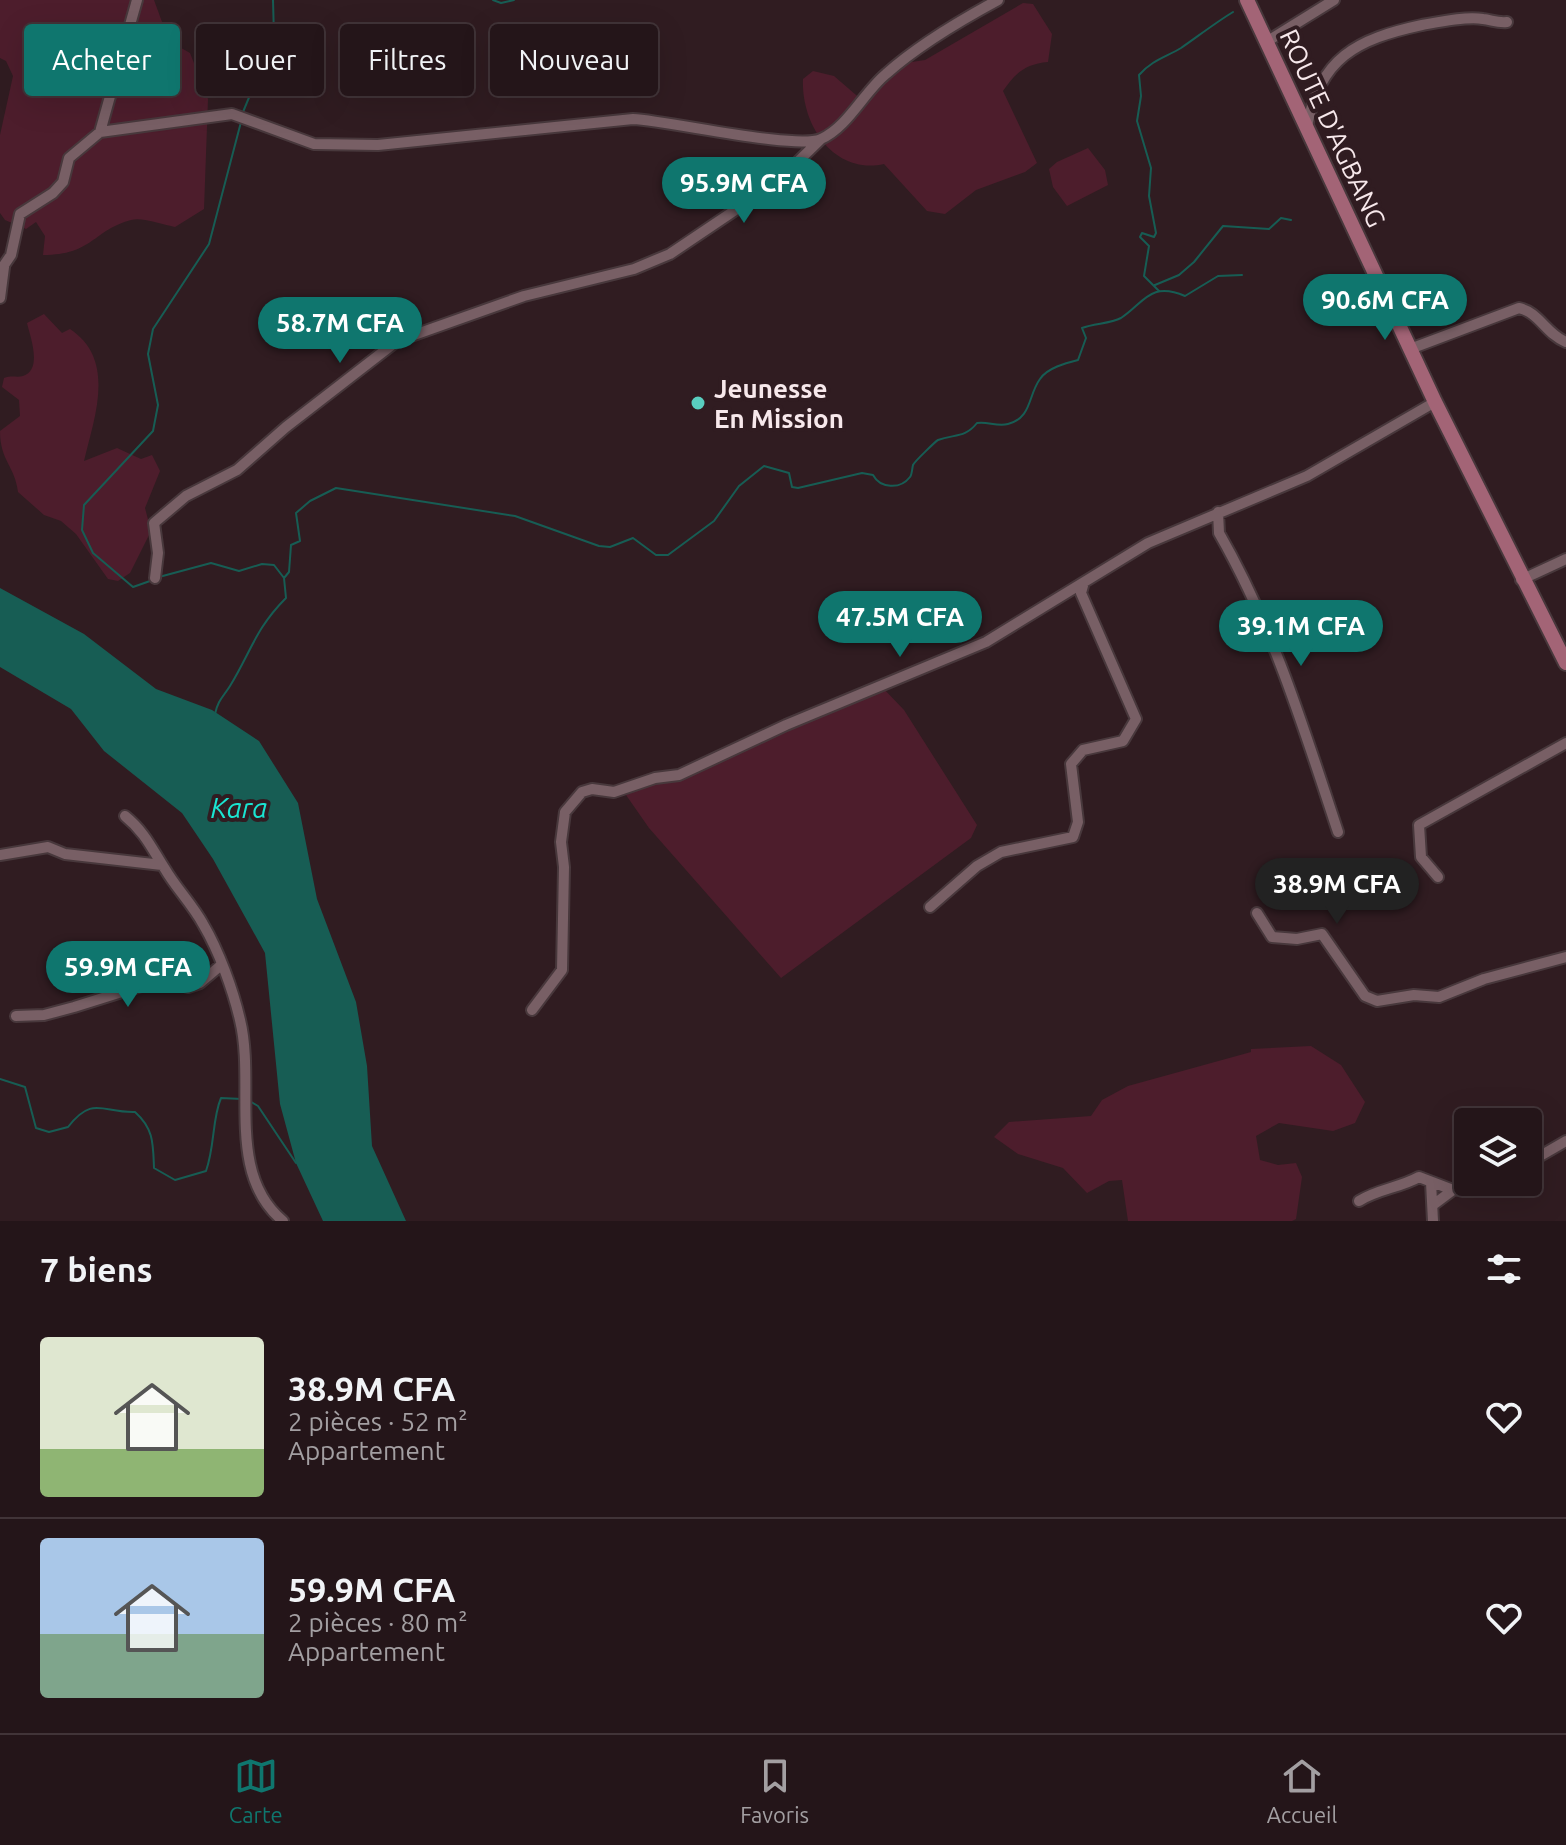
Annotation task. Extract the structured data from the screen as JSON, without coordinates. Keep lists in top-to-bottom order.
{
  "streets": {
    "main road": ["ROUTE D'AGBANG"]
  },
  "water": ["Kara"],
  "places": ["Jeunesse En Mission"],
  "page": {
    "chip": [
      "Acheter",
      "Louer",
      "Filtres",
      "Nouveau"
    ],
    "price": [
      "95.9M CFA",
      "90.6M CFA",
      "58.7M CFA",
      "47.5M CFA",
      "39.1M CFA",
      "38.9M CFA",
      "59.9M CFA"
    ],
    "heading": "7 biens",
    "list": [
      {
        "name": "38.9M CFA",
        "note": "2 pièces · 52 m² · Appartement"
      },
      {
        "name": "59.9M CFA",
        "note": "2 pièces · 80 m² · Appartement"
      }
    ],
    "tabs": ["Carte", "Favoris", "Accueil"]
  }
}
